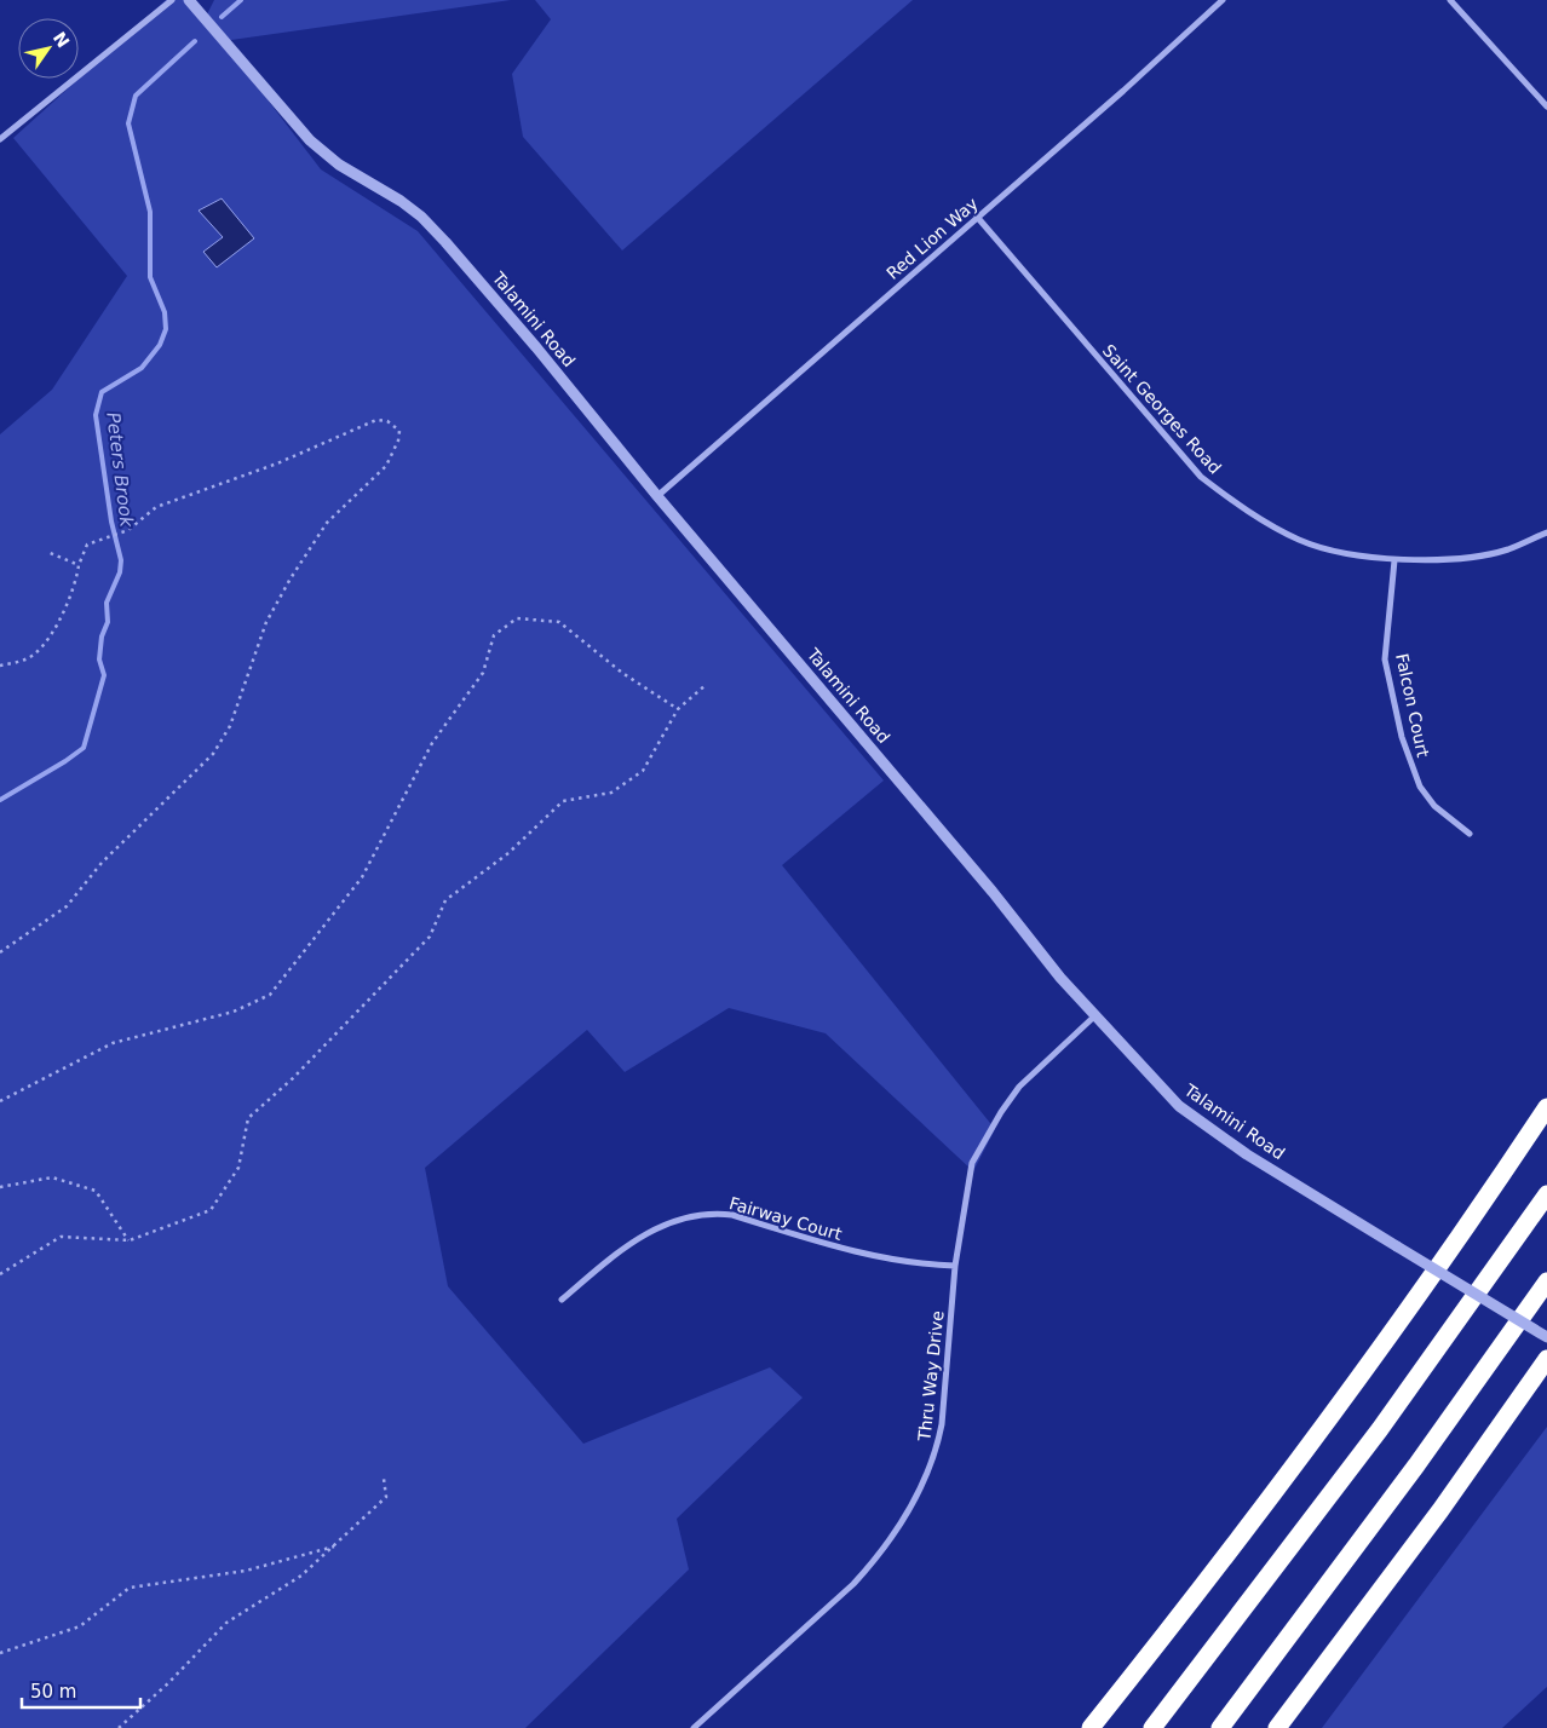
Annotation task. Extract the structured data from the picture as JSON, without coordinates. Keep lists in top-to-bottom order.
{
  "streets": {
    "street": [
      "Red Lion Way",
      "Talamini Road",
      "Saint Georges Road",
      "Falcon Court",
      "Fairway Court",
      "Thru Way Drive"
    ]
  },
  "crossings": [
    ["Red Lion Way", "Talamini Road"],
    ["Red Lion Way", "Saint Georges Road"],
    ["Talamini Road", "Thru Way Drive"],
    ["Saint Georges Road", "Falcon Court"],
    ["Fairway Court", "Thru Way Drive"]
  ],
  "water": ["Peters Brook"],
  "scale_bar": "50 m",
  "north": "top right"
}
